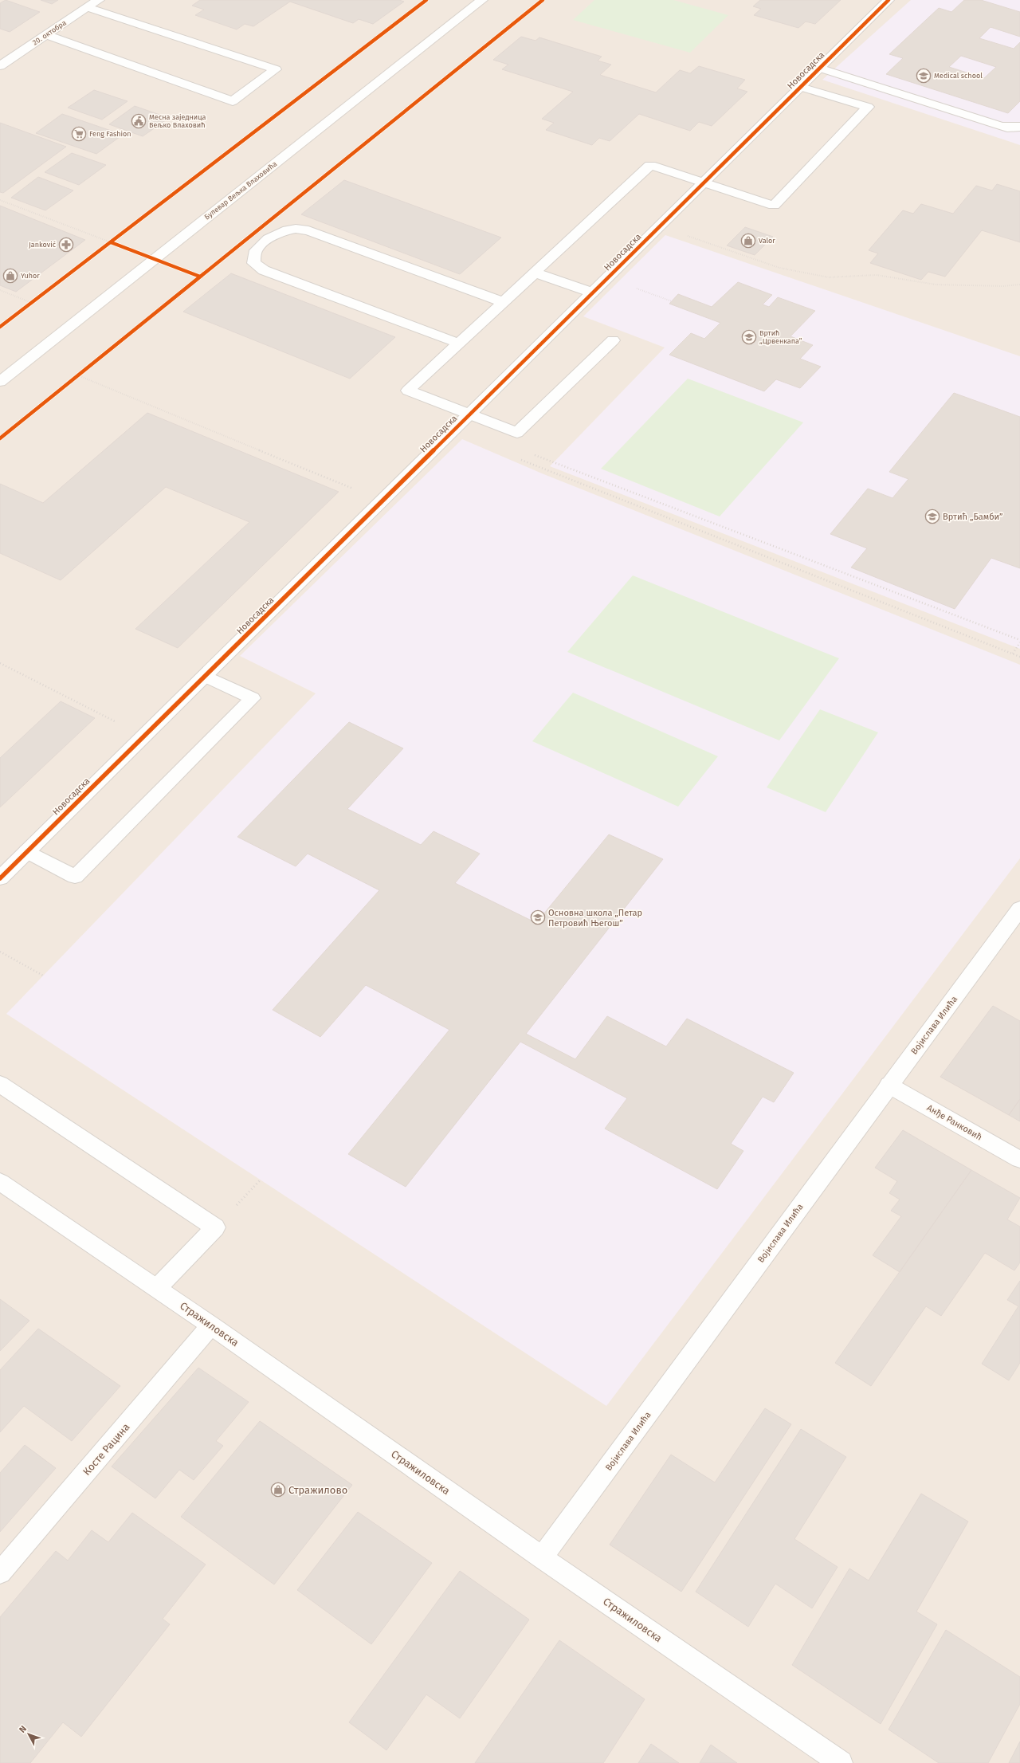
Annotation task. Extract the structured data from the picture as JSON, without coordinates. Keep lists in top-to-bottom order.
{
  "streets": {
    "street": [
      "20. октобра",
      "Новосадска",
      "Булевар Вељка Влаховића",
      "Војислава Илића",
      "Анђе Ранковић",
      "Стражиловска",
      "Косте Рацина"
    ]
  },
  "crossings": [
    ["Војислава Илића", "Анђе Ранковић"],
    ["Војислава Илића", "Стражиловска"],
    ["Стражиловска", "Косте Рацина"]
  ],
  "places": {
    "school or university": [
      "Medical school",
      "Вртић „Црвенкапа”",
      "Вртић „Бамби”",
      "Основна школа „Петар Петровић Његош”"
    ],
    "public building": ["Месна заједница Вељко Влаховић"],
    "supermarket": ["Feng Fashion"],
    "shop": ["Valor", "Yuhor", "Стражилово"],
    "pharmacy": ["Janković"]
  },
  "north": "top left"
}
